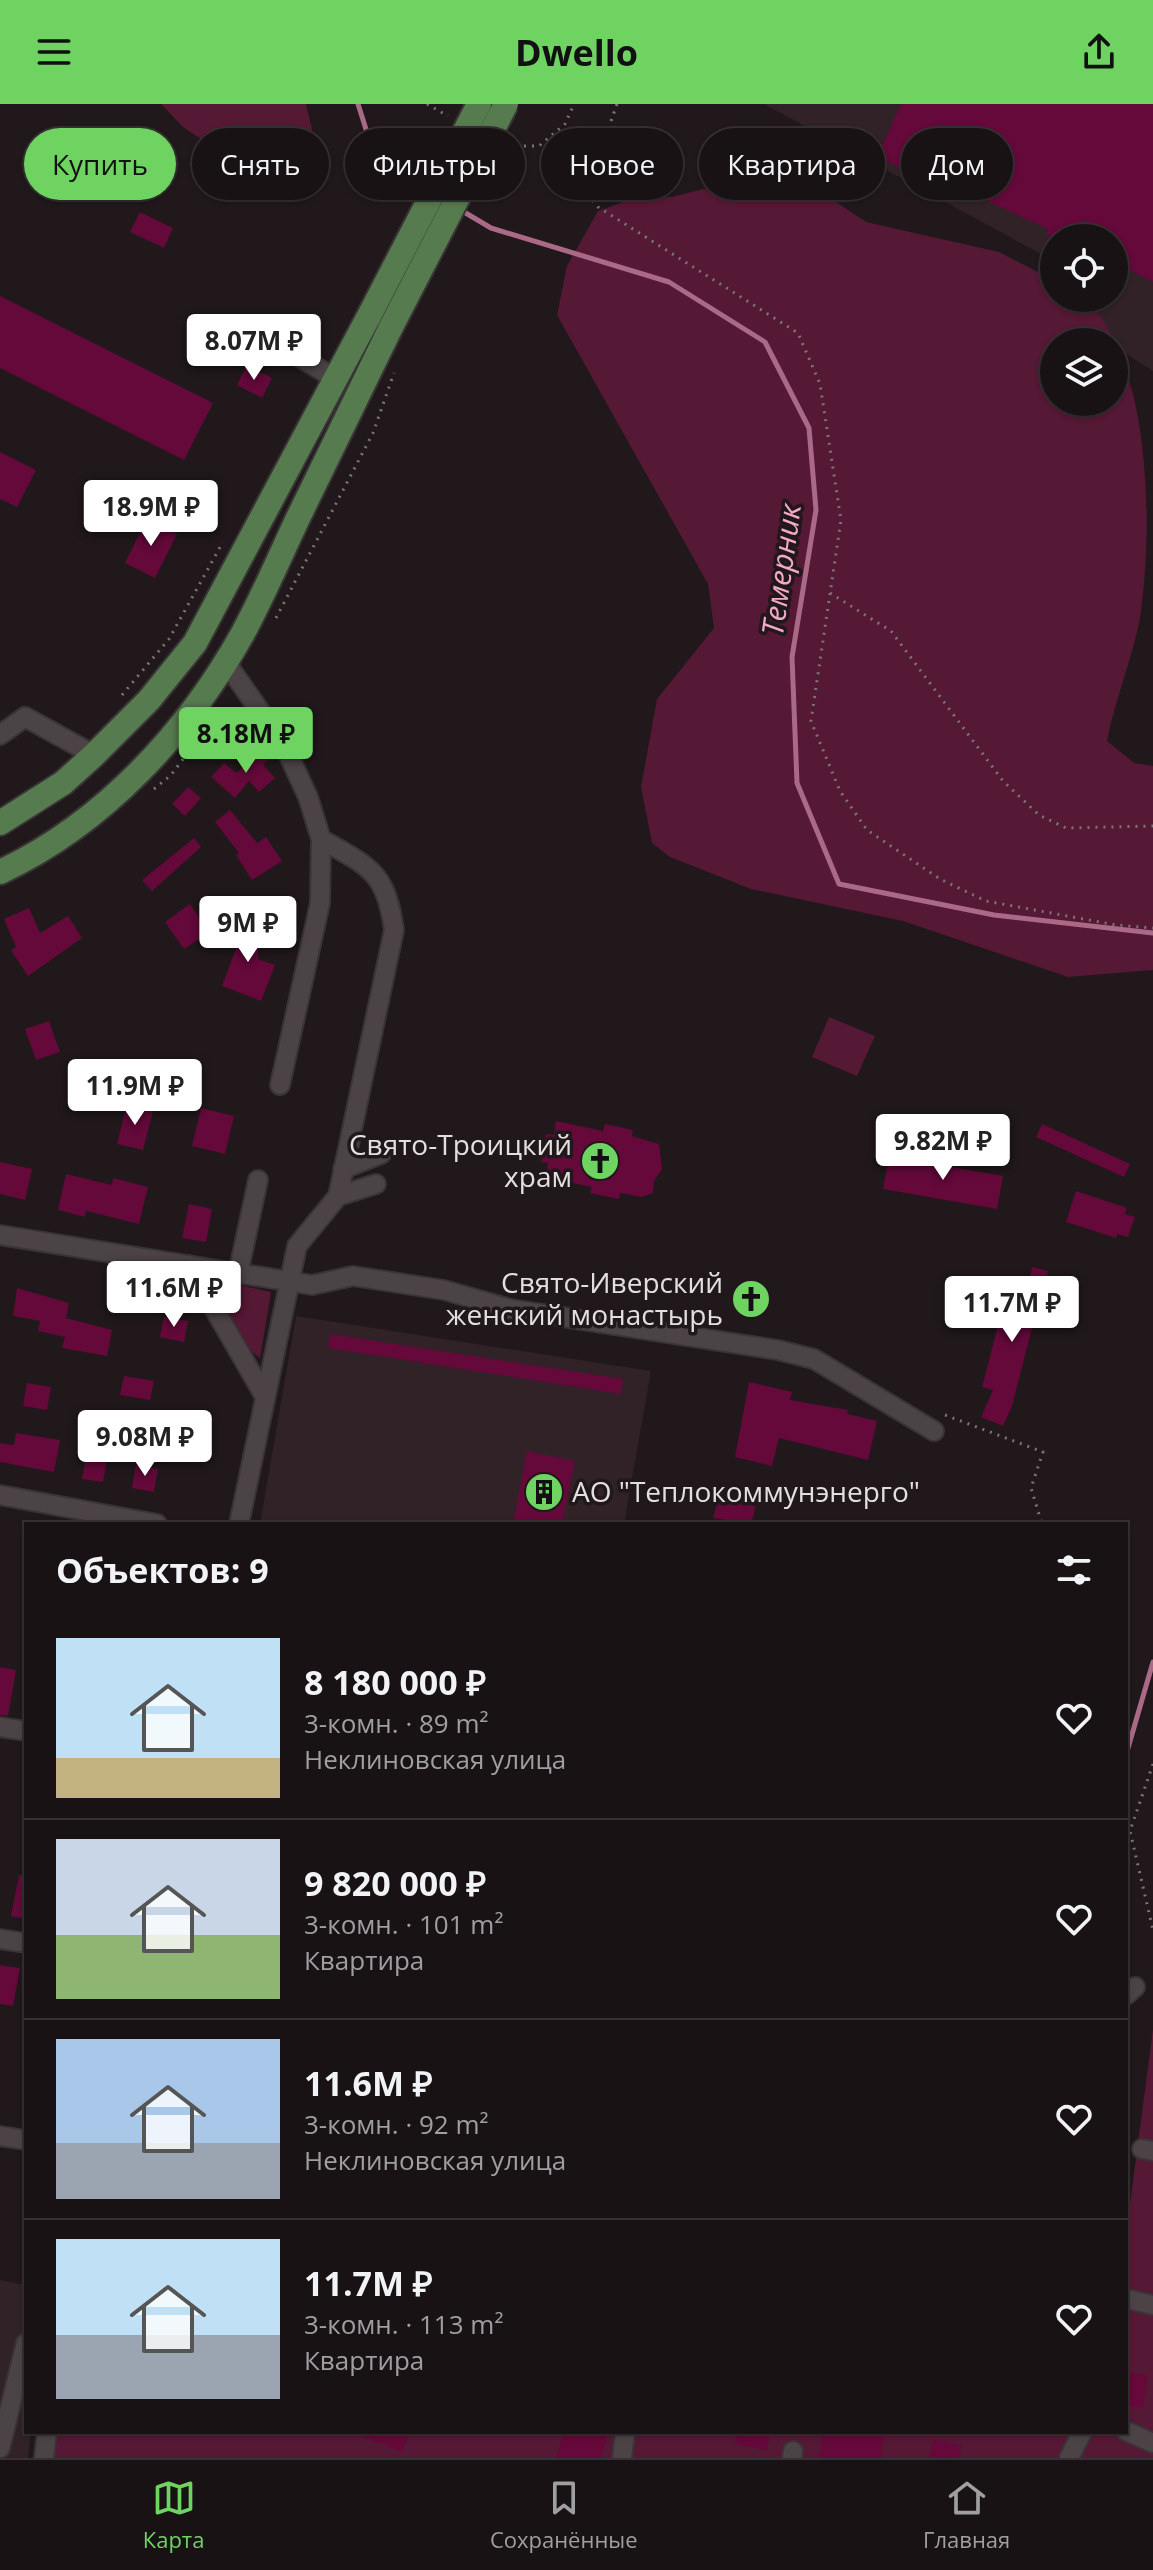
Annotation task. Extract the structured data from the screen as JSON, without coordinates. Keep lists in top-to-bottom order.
{
  "water": ["Темерник"],
  "places": {
    "church": ["Свято-Троицкий храм", "Свято-Иверский женский монастырь"],
    "building": ["АО \"Теплокоммунэнерго\""]
  },
  "page": {
    "header": "Dwello",
    "chip": [
      "Купить",
      "Снять",
      "Фильтры",
      "Новое",
      "Квартира",
      "Дом"
    ],
    "price": [
      "8.07M ₽",
      "18.9M ₽",
      "8.18M ₽",
      "9M ₽",
      "11.9M ₽",
      "9.82M ₽",
      "11.6M ₽",
      "11.7M ₽",
      "9.08M ₽"
    ],
    "heading": "Объектов: 9",
    "list": [
      {
        "name": "8 180 000 ₽",
        "note": "3-комн. · 89 m² · Неклиновская улица"
      },
      {
        "name": "9 820 000 ₽",
        "note": "3-комн. · 101 m² · Квартира"
      },
      {
        "name": "11.6M ₽",
        "note": "3-комн. · 92 m² · Неклиновская улица"
      },
      {
        "name": "11.7M ₽",
        "note": "3-комн. · 113 m² · Квартира"
      }
    ],
    "tabs": ["Карта", "Сохранённые", "Главная"]
  }
}
